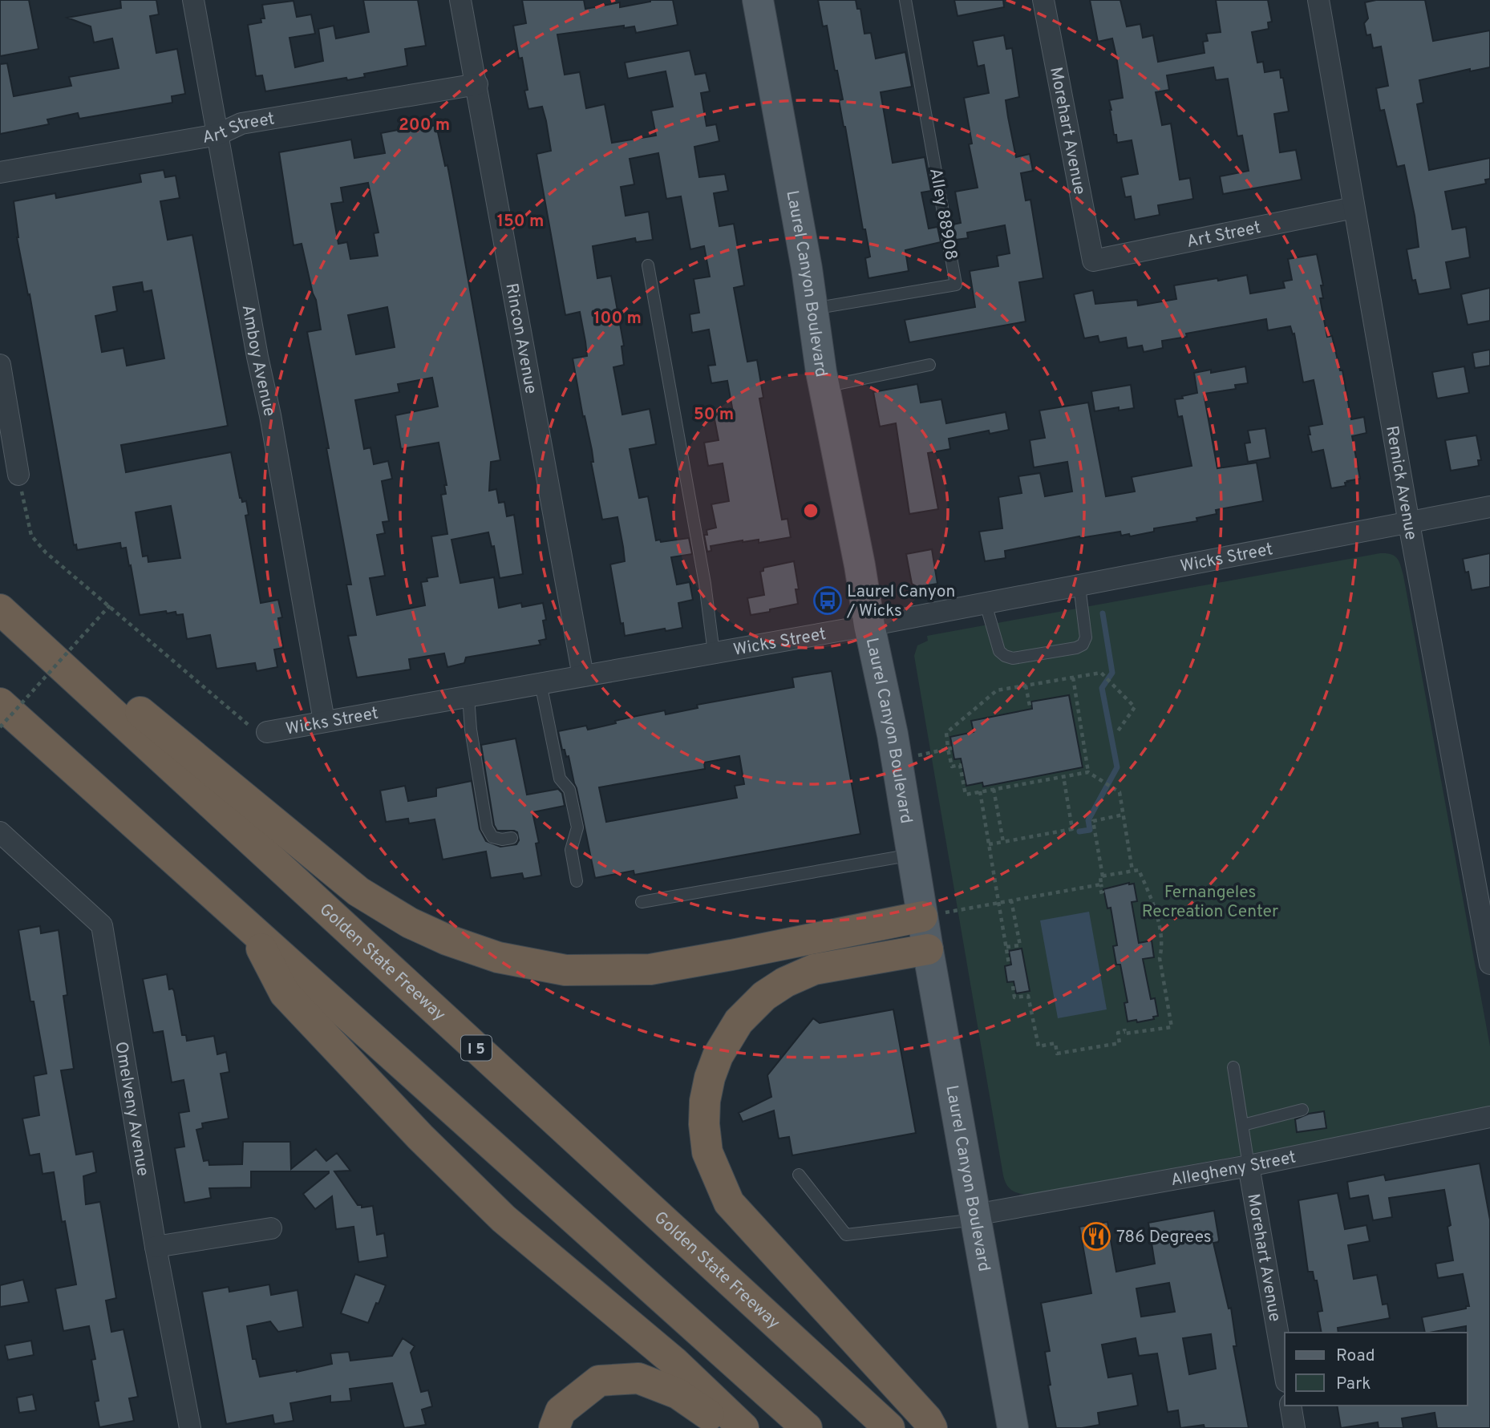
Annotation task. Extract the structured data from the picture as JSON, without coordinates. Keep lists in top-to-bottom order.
{
  "streets": {
    "highway": ["Golden State Freeway", "I 5"],
    "main road": ["Laurel Canyon Boulevard"],
    "street": [
      "Art Street",
      "Morehart Avenue",
      "Rincon Avenue",
      "Amboy Avenue",
      "Remick Avenue",
      "Wicks Street",
      "Omelveny Avenue",
      "Allegheny Street"
    ],
    "lane": ["Alley 88908"]
  },
  "crossings": [
    ["Art Street", "Morehart Avenue"],
    ["Art Street", "Rincon Avenue"],
    ["Art Street", "Amboy Avenue"],
    ["Art Street", "Remick Avenue"],
    ["Morehart Avenue", "Allegheny Street"],
    ["Alley 88908", "Laurel Canyon Boulevard"],
    ["Laurel Canyon Boulevard", "Wicks Street"],
    ["Laurel Canyon Boulevard", "Allegheny Street"],
    ["Rincon Avenue", "Wicks Street"],
    ["Amboy Avenue", "Wicks Street"],
    ["Remick Avenue", "Wicks Street"]
  ],
  "parks": ["Fernangeles Recreation Center"],
  "places": {
    "bus stop": ["Laurel Canyon / Wicks"],
    "restaurant": ["786 Degrees"]
  },
  "legend": ["Road", "Park"],
  "rings": [
    "200 m",
    "150 m",
    "100 m",
    "50 m"
  ]
}
